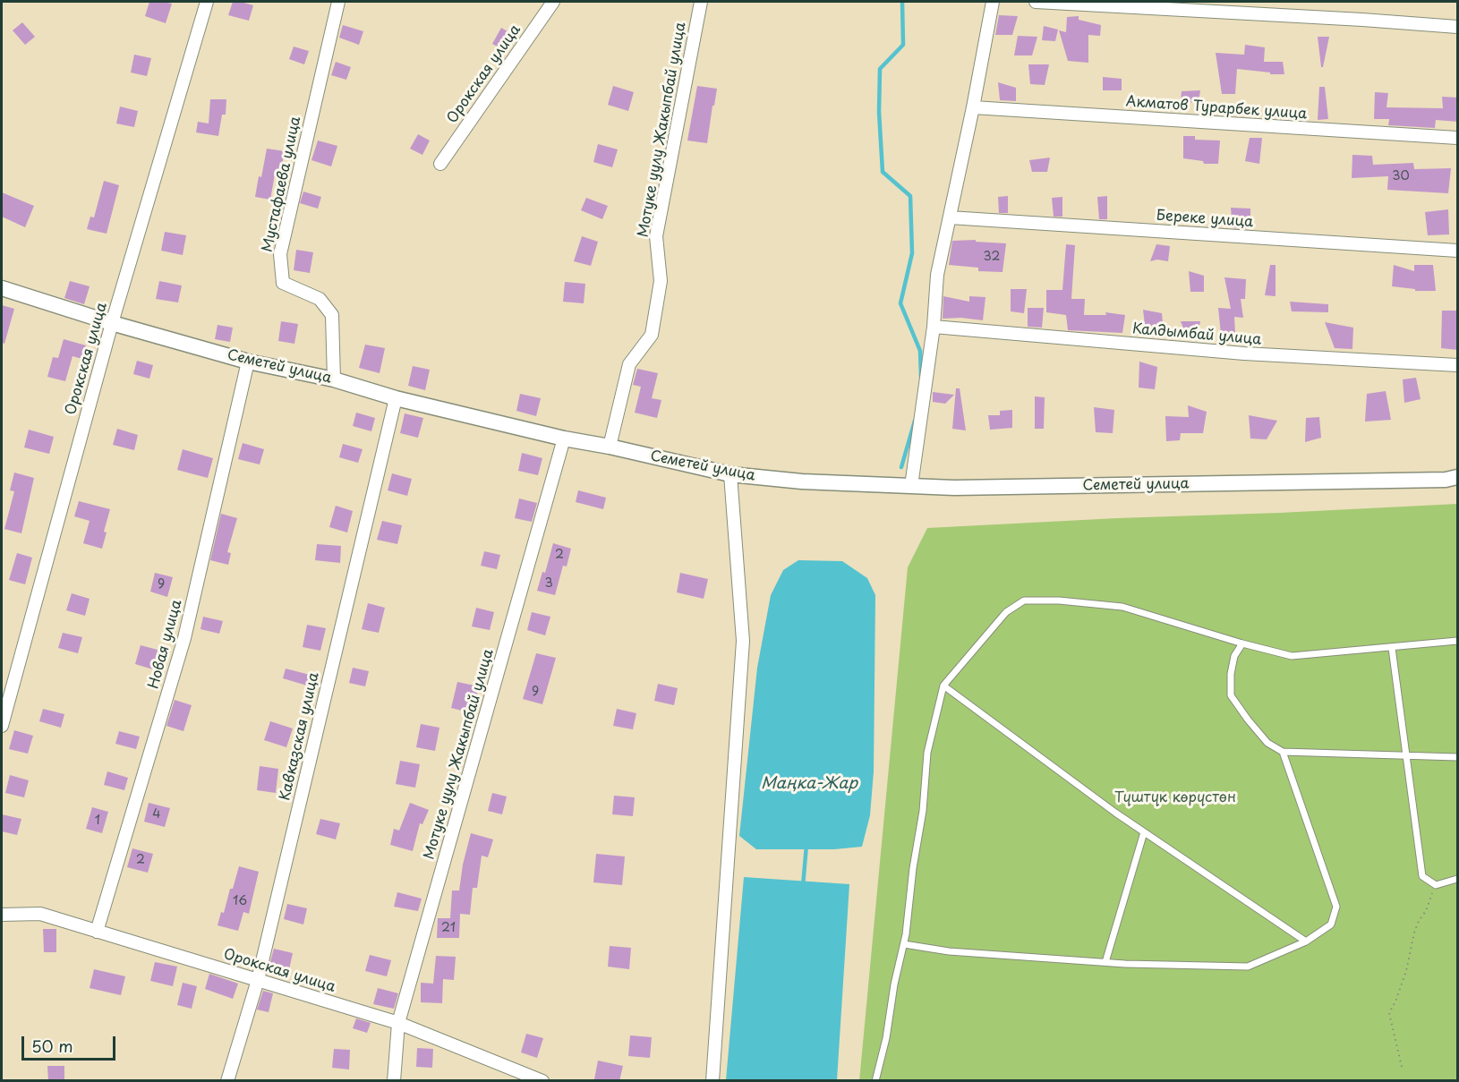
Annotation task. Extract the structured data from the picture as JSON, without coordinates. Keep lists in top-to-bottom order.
{
  "streets": {
    "street": [
      "Орокская улица",
      "Акматов Турарбек улица",
      "Мотуке уулу Жакыпбай улица",
      "Мустафаева улица",
      "Береке улица",
      "Калдымбай улица",
      "Семетей улица",
      "Новая улица",
      "Кавказская улица"
    ]
  },
  "crossings": [
    ["Орокская улица", "Мотуке уулу Жакыпбай улица"],
    ["Орокская улица", "Семетей улица"],
    ["Орокская улица", "Новая улица"],
    ["Орокская улица", "Кавказская улица"],
    ["Мотуке уулу Жакыпбай улица", "Семетей улица"],
    ["Мустафаева улица", "Семетей улица"],
    ["Семетей улица", "Новая улица"],
    ["Семетей улица", "Кавказская улица"]
  ],
  "water": ["Маңка-Жар"],
  "parks": ["Түштүк көрүстөн"],
  "house_numbers": [
    "30",
    "32",
    "2",
    "3",
    "9",
    "9",
    "4",
    "1",
    "2",
    "16",
    "21"
  ],
  "scale_bar": "50 m"
}
